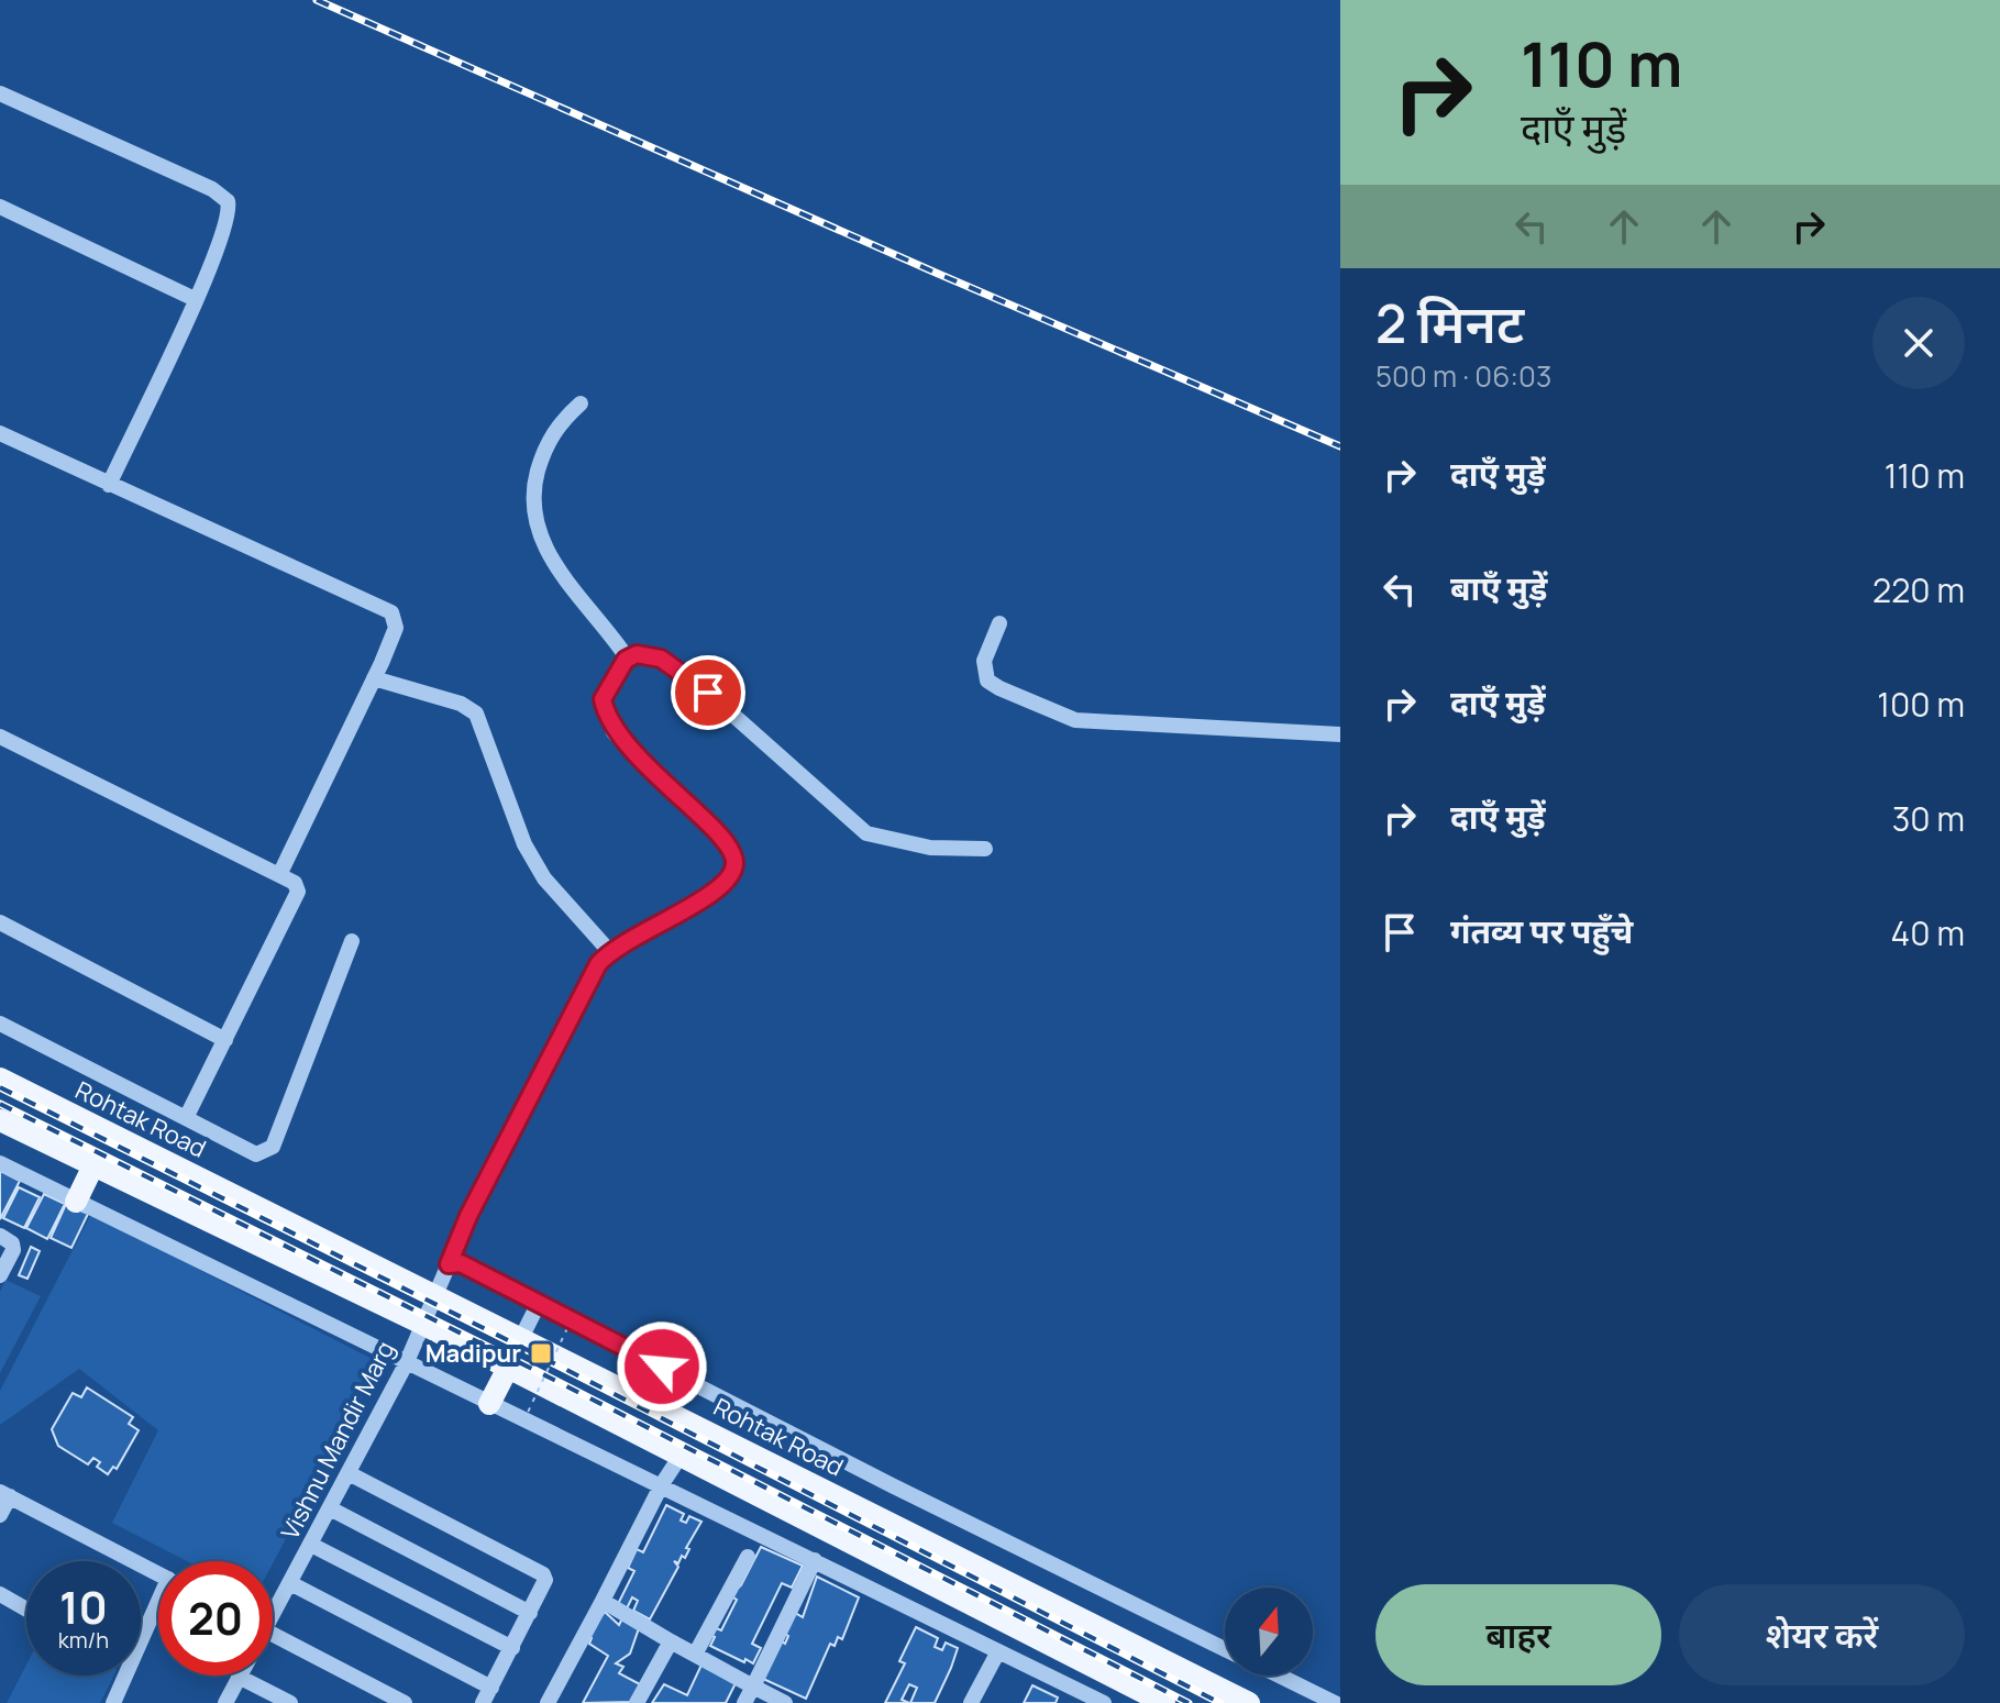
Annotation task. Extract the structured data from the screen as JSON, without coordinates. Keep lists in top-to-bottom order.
{
  "streets": {
    "main road": ["Rohtak Road"],
    "street": ["Vishnu Mandir Marg"]
  },
  "crossings": [
    ["Rohtak Road", "Vishnu Mandir Marg"]
  ],
  "places": {
    "transit": ["Madipur"]
  },
  "north": "top",
  "page": {
    "turn": ["110 m", "दाएँ मुड़ें"],
    "heading": ["2 मिनट", "500 m · 06:03"],
    "list": [
      {
        "name": "दाएँ मुड़ें",
        "value": "110 m"
      },
      {
        "name": "बाएँ मुड़ें",
        "value": "220 m"
      },
      {
        "name": "दाएँ मुड़ें",
        "value": "100 m"
      },
      {
        "name": "दाएँ मुड़ें",
        "value": "30 m"
      },
      {
        "name": "गंतव्य पर पहुँचे",
        "value": "40 m"
      }
    ],
    "speed": "10 km/h",
    "limit": "20",
    "buttons": ["बाहर", "शेयर करें"]
  }
}
